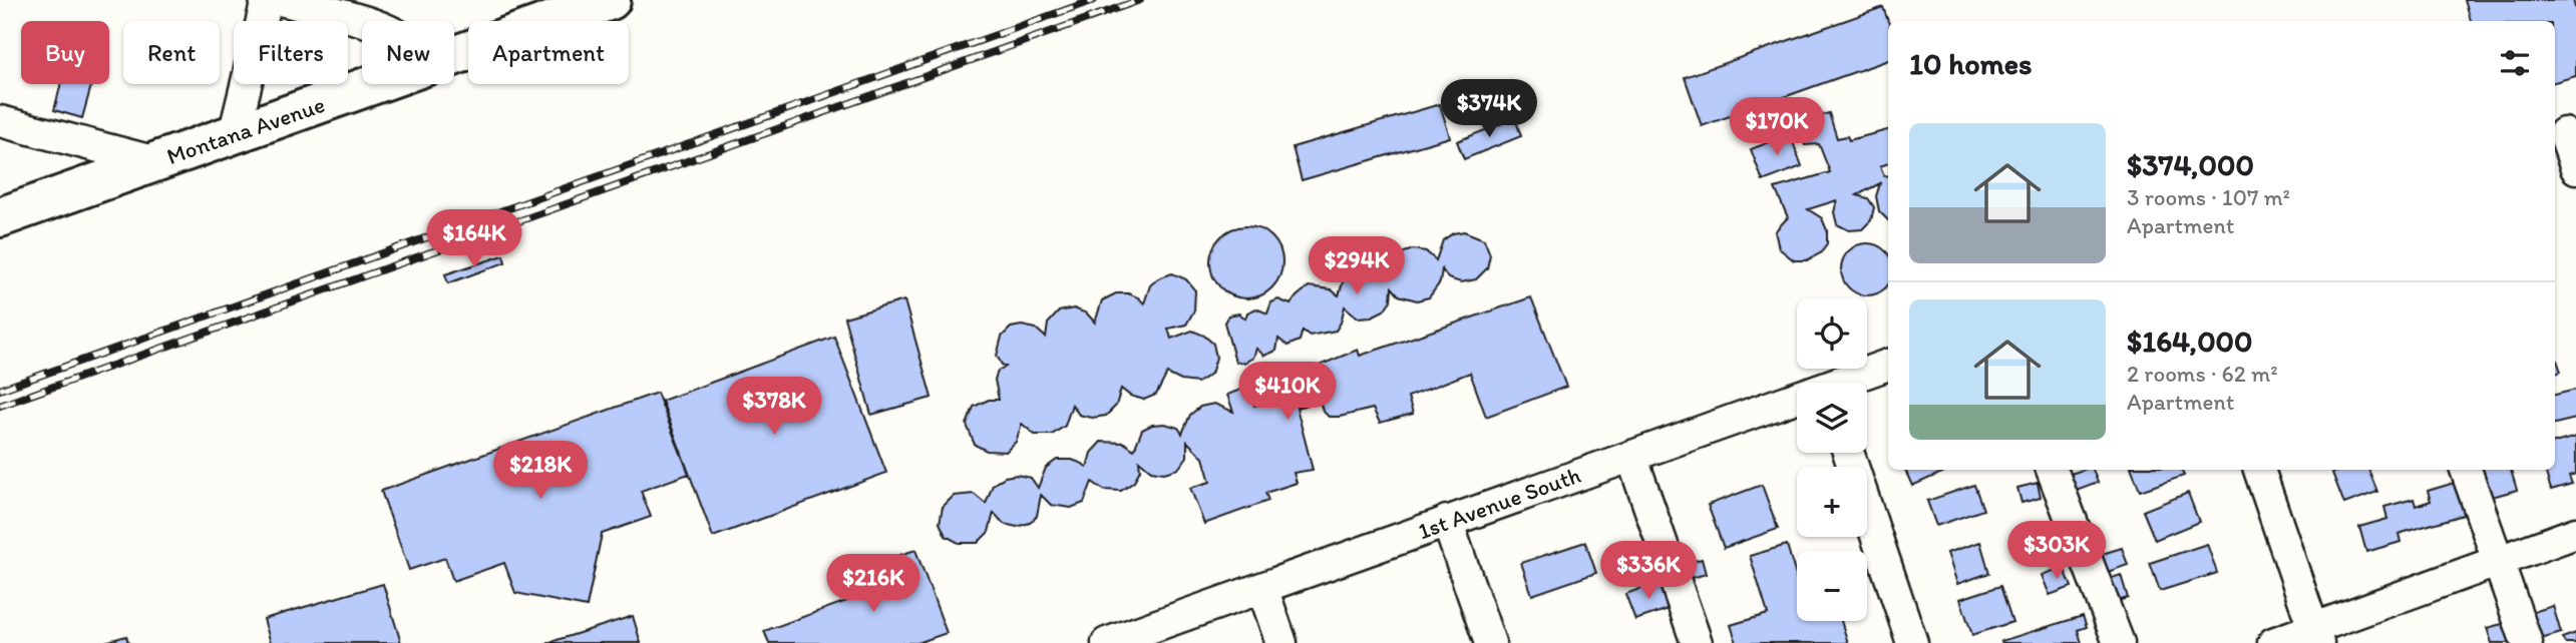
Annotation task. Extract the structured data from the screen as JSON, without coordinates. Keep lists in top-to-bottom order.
{
  "streets": {
    "main road": ["Montana Avenue"],
    "street": ["1st Avenue South"]
  },
  "page": {
    "chip": [
      "Buy",
      "Rent",
      "Filters",
      "New",
      "Apartment"
    ],
    "heading": "10 homes",
    "price": [
      "$374K",
      "$170K",
      "$164K",
      "$294K",
      "$410K",
      "$378K",
      "$218K",
      "$303K",
      "$336K",
      "$216K"
    ],
    "list": [
      {
        "name": "$374,000",
        "note": "3 rooms · 107 m² · Apartment"
      },
      {
        "name": "$164,000",
        "note": "2 rooms · 62 m² · Apartment"
      }
    ],
    "map_buttons": ["+", "−"]
  }
}
